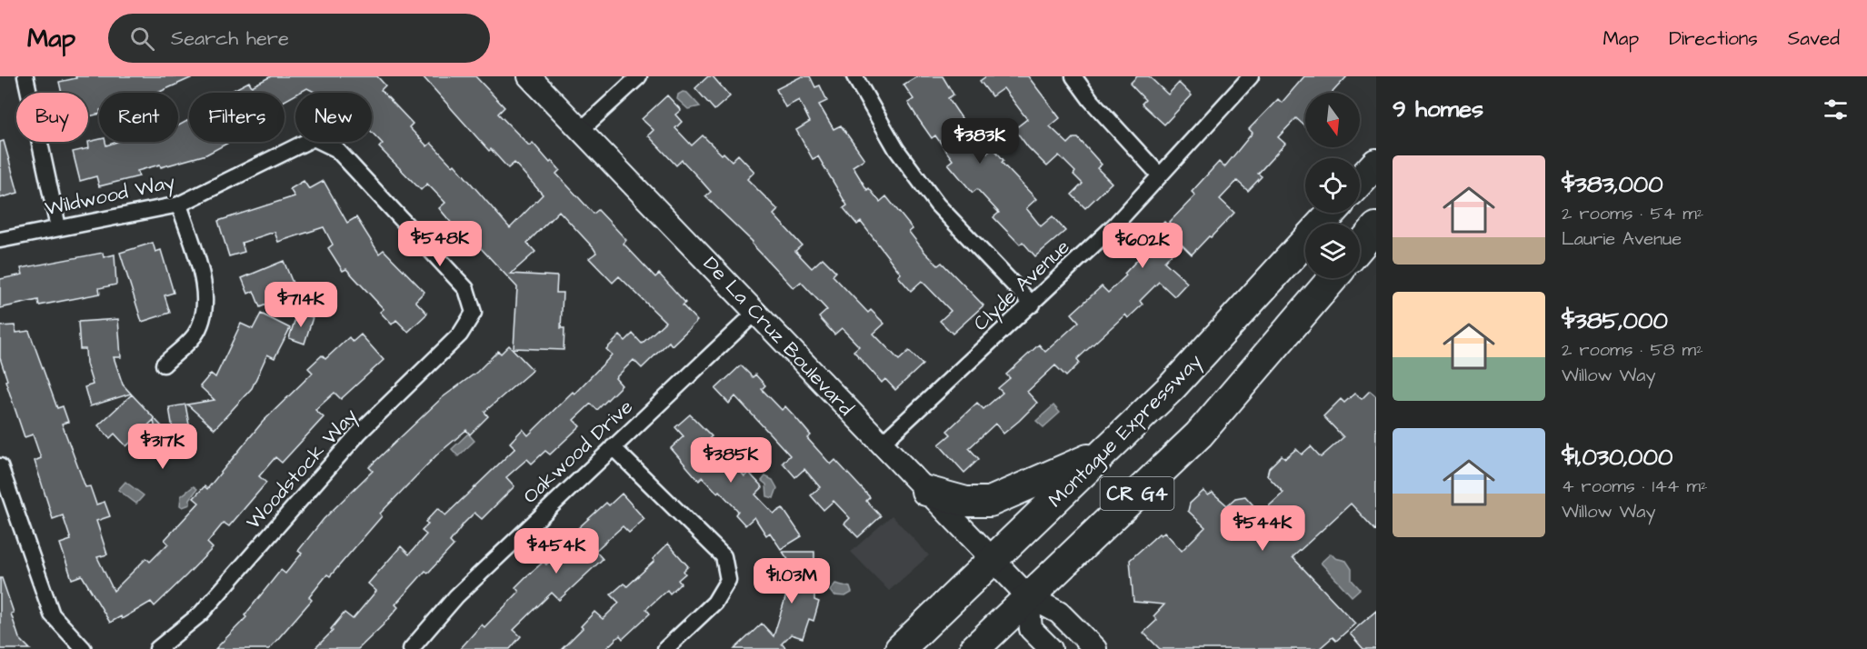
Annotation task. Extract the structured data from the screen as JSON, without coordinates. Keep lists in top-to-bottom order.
{
  "streets": {
    "highway": ["Montague Expressway", "CR G4"],
    "main road": ["De La Cruz Boulevard"],
    "street": [
      "Wildwood Way",
      "Clyde Avenue",
      "Oakwood Drive",
      "Woodstock Way"
    ]
  },
  "crossings": [
    ["Wildwood Way", "Woodstock Way"],
    ["Clyde Avenue", "De La Cruz Boulevard"],
    ["De La Cruz Boulevard", "Montague Expressway"],
    ["De La Cruz Boulevard", "Oakwood Drive"],
    ["De La Cruz Boulevard", "CR G4"]
  ],
  "north": "bottom",
  "page": {
    "header": "Map",
    "search": "Search here",
    "nav": ["Map", "Directions", "Saved"],
    "heading": "9 homes",
    "chip": [
      "Buy",
      "Rent",
      "Filters",
      "New"
    ],
    "price": [
      "$383K",
      "$548K",
      "$602K",
      "$714K",
      "$317K",
      "$385K",
      "$544K",
      "$454K",
      "$1.03M"
    ],
    "list": [
      {
        "name": "$383,000",
        "note": "2 rooms · 54 m² · Laurie Avenue"
      },
      {
        "name": "$385,000",
        "note": "2 rooms · 58 m² · Willow Way"
      },
      {
        "name": "$1,030,000",
        "note": "4 rooms · 144 m² · Willow Way"
      }
    ]
  }
}
